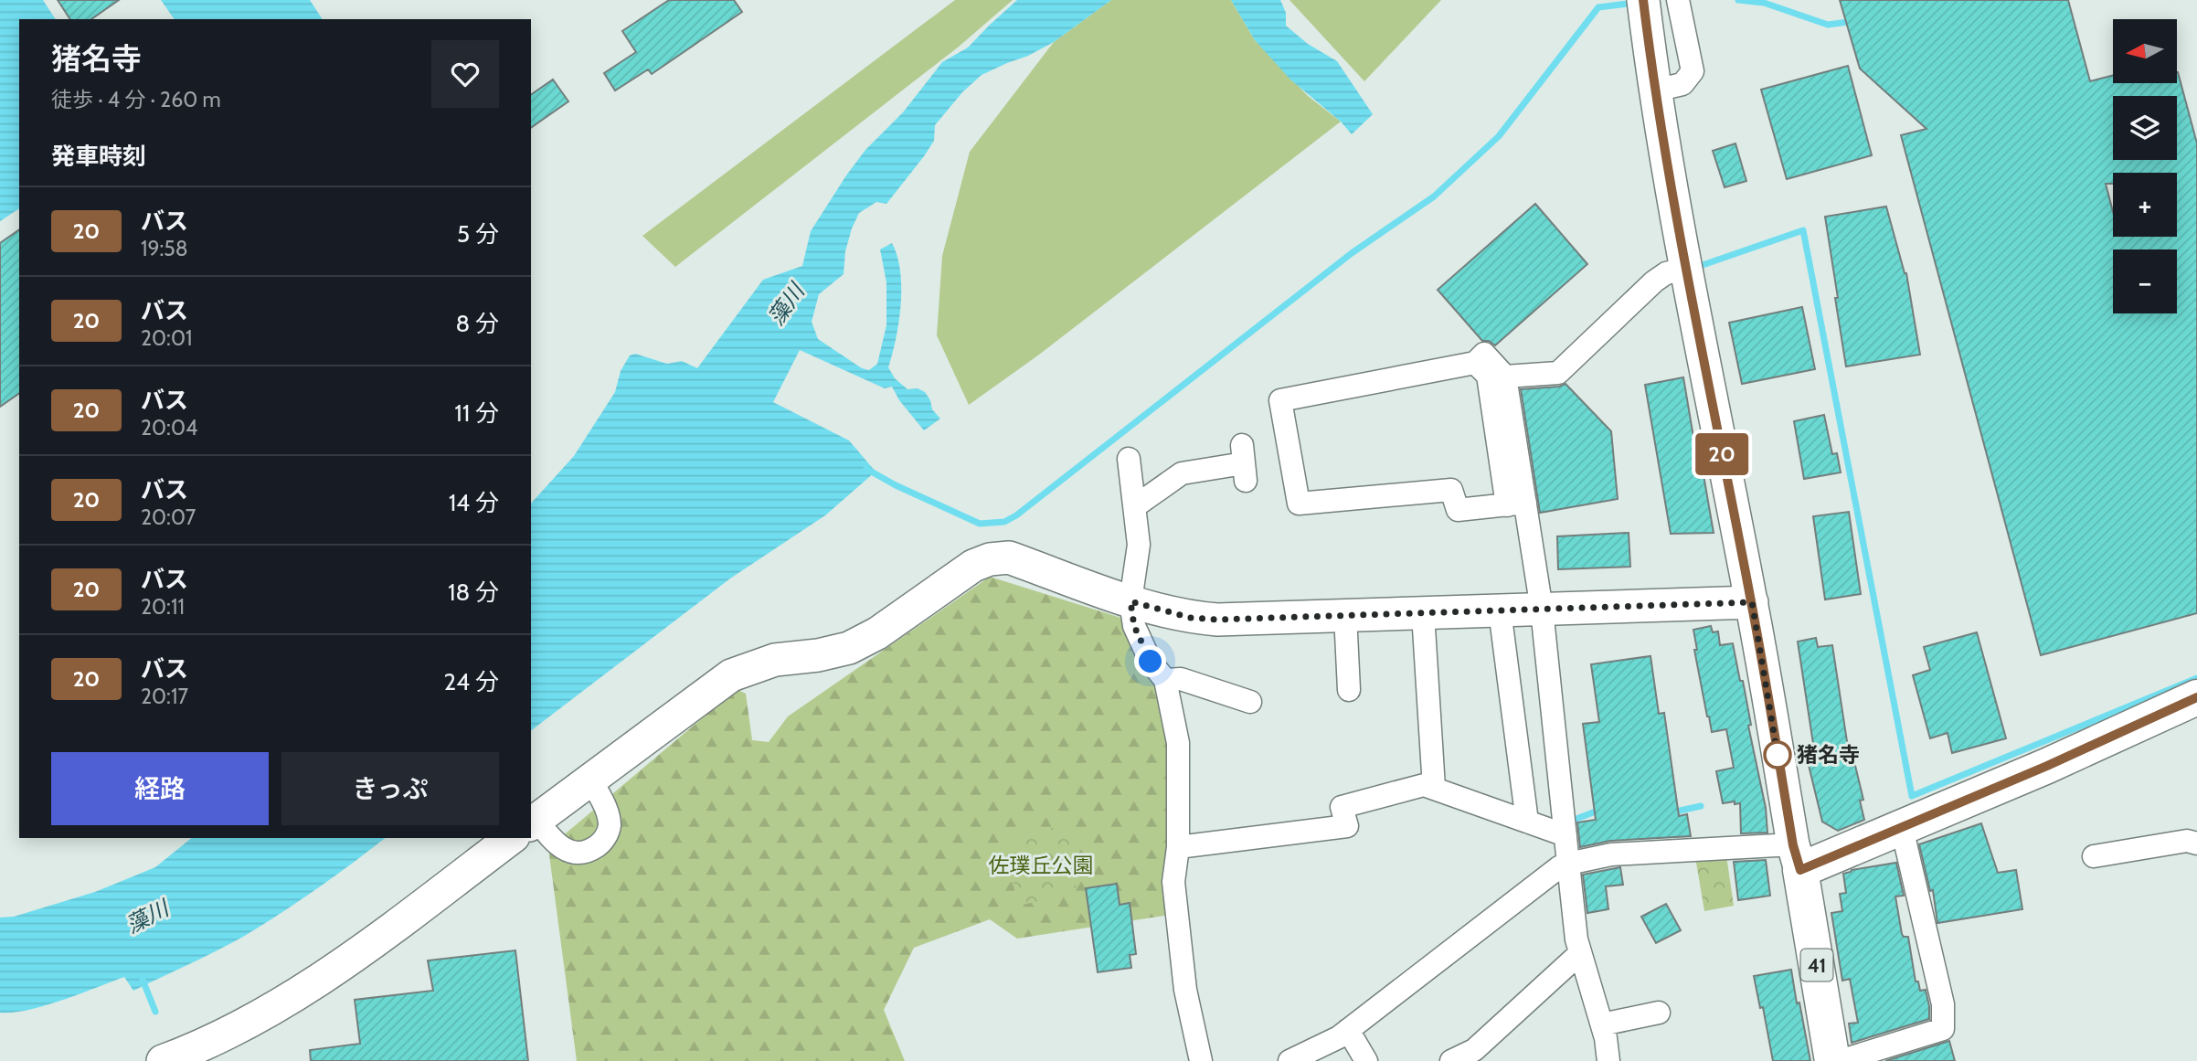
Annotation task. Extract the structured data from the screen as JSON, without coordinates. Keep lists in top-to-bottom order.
{
  "streets": {
    "main road": ["41"]
  },
  "water": ["藻川"],
  "parks": ["佐璞丘公園"],
  "places": ["猪名寺"],
  "lines": ["bus line 20"],
  "north": "left",
  "page": {
    "on_map": "20",
    "map_buttons": ["+", "−"],
    "heading": [
      ["猪名寺", "徒歩 · 4 分 · 260 m"],
      "発車時刻"
    ],
    "list": [
      {
        "mark": "20",
        "name": "バス",
        "note": "19:58",
        "value": "5 分"
      },
      {
        "mark": "20",
        "name": "バス",
        "note": "20:01",
        "value": "8 分"
      },
      {
        "mark": "20",
        "name": "バス",
        "note": "20:04",
        "value": "11 分"
      },
      {
        "mark": "20",
        "name": "バス",
        "note": "20:07",
        "value": "14 分"
      },
      {
        "mark": "20",
        "name": "バス",
        "note": "20:11",
        "value": "18 分"
      },
      {
        "mark": "20",
        "name": "バス",
        "note": "20:17",
        "value": "24 分"
      }
    ],
    "buttons": ["経路", "きっぷ"]
  }
}
